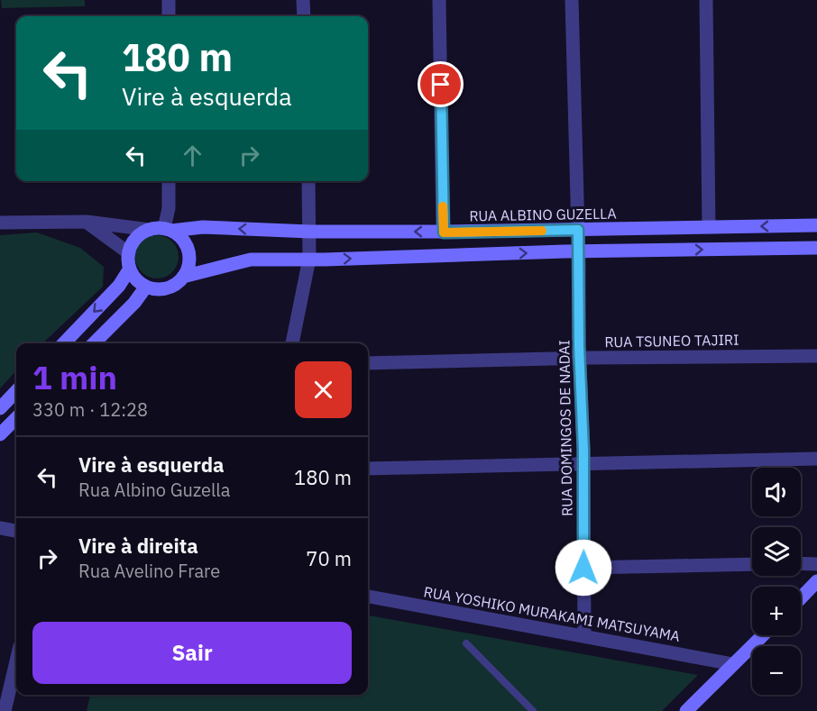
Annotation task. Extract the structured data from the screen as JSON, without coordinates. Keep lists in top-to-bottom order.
{
  "streets": {
    "street": [
      "RUA ALBINO GUZELLA",
      "RUA TSUNEO TAJIRI",
      "RUA DOMINGOS DE NADAI",
      "RUA YOSHIKO MURAKAMI MATSUYAMA"
    ]
  },
  "crossings": [
    ["RUA ALBINO GUZELLA", "RUA DOMINGOS DE NADAI"],
    ["RUA TSUNEO TAJIRI", "RUA DOMINGOS DE NADAI"],
    ["RUA DOMINGOS DE NADAI", "RUA YOSHIKO MURAKAMI MATSUYAMA"]
  ],
  "page": {
    "turn": ["180 m", "Vire à esquerda"],
    "heading": ["1 min", "330 m · 12:28"],
    "list": [
      {
        "name": "Vire à esquerda",
        "note": "Rua Albino Guzella",
        "value": "180 m"
      },
      {
        "name": "Vire à direita",
        "note": "Rua Avelino Frare",
        "value": "70 m"
      }
    ],
    "map_buttons": ["+", "−"],
    "buttons": "Sair"
  }
}
